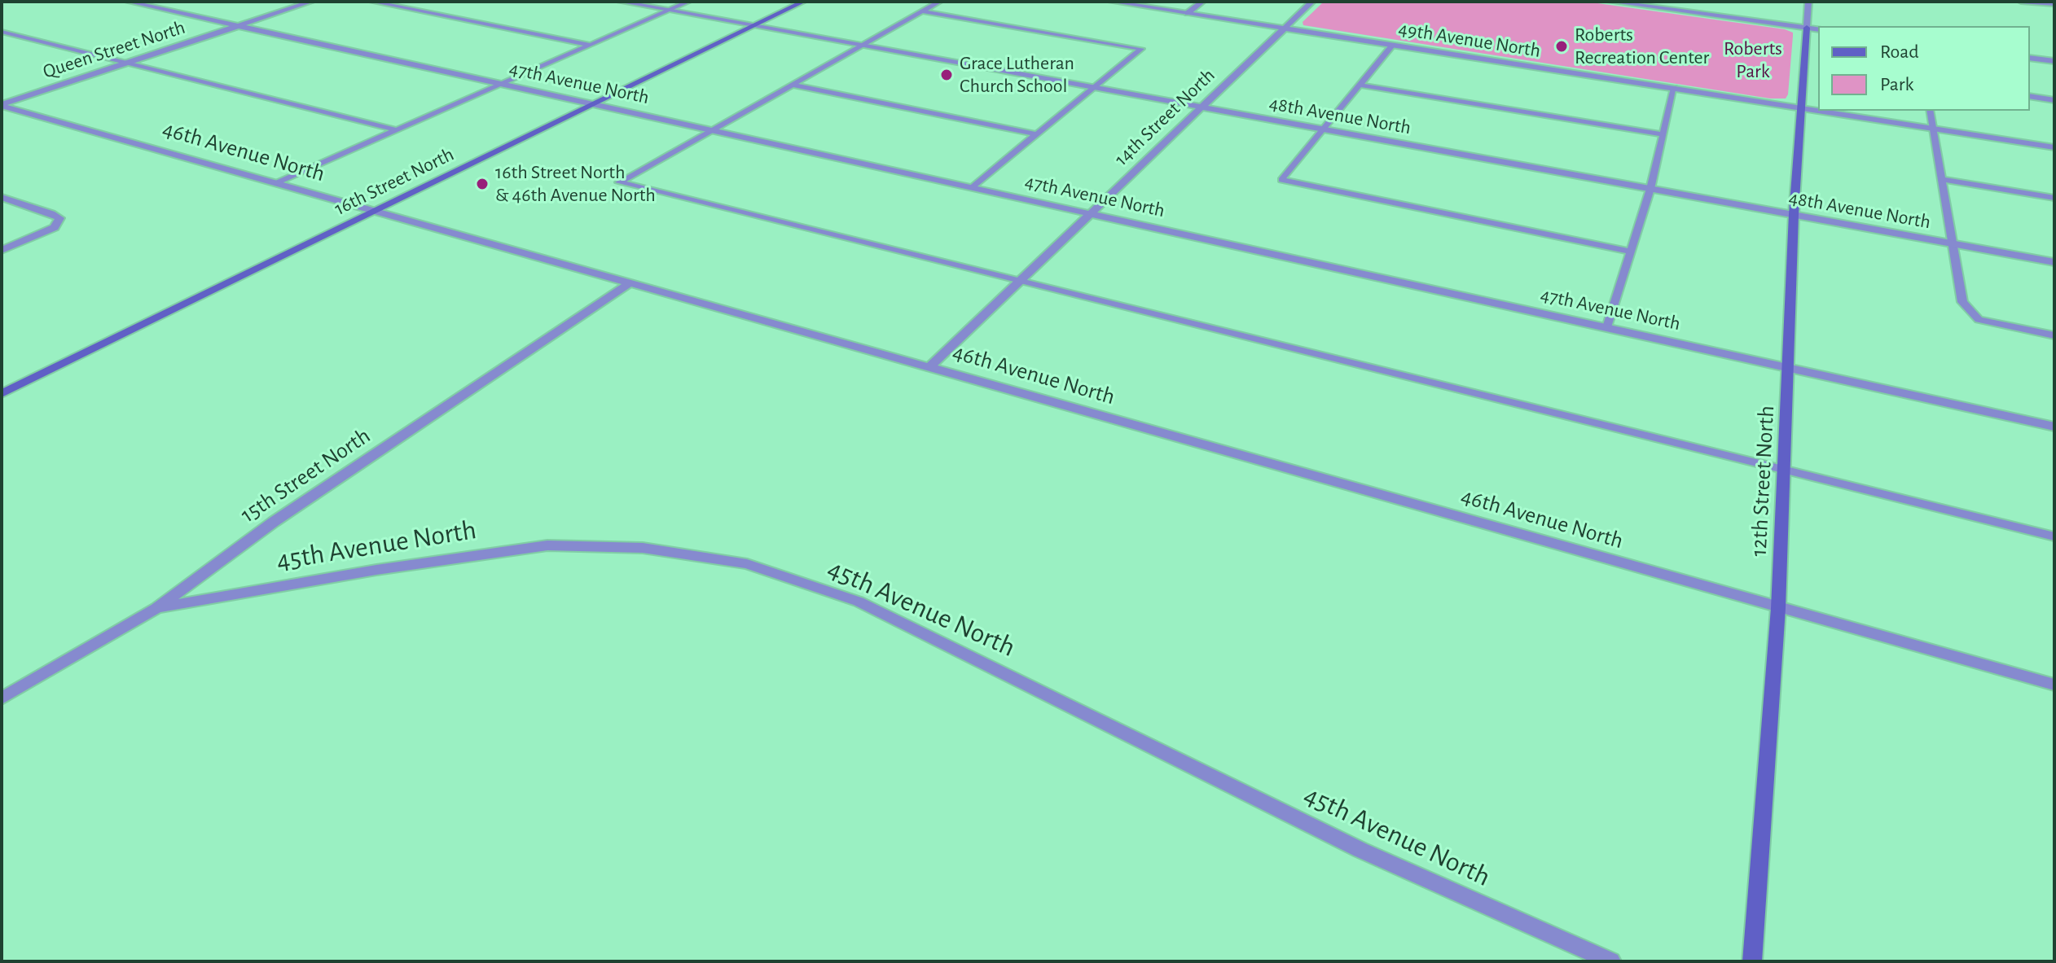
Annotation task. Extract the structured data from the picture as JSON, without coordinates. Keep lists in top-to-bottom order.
{
  "streets": {
    "street": [
      "49th Avenue North",
      "Queen Street North",
      "47th Avenue North",
      "48th Avenue North",
      "14th Street North",
      "46th Avenue North",
      "16th Street North",
      "15th Street North",
      "12th Street North",
      "45th Avenue North"
    ]
  },
  "crossings": [
    ["49th Avenue North", "14th Street North"],
    ["49th Avenue North", "12th Street North"],
    ["Queen Street North", "47th Avenue North"],
    ["Queen Street North", "46th Avenue North"],
    ["47th Avenue North", "14th Street North"],
    ["47th Avenue North", "16th Street North"],
    ["47th Avenue North", "12th Street North"],
    ["48th Avenue North", "14th Street North"],
    ["48th Avenue North", "16th Street North"],
    ["48th Avenue North", "12th Street North"],
    ["14th Street North", "46th Avenue North"],
    ["46th Avenue North", "16th Street North"],
    ["46th Avenue North", "15th Street North"],
    ["46th Avenue North", "12th Street North"],
    ["15th Street North", "45th Avenue North"]
  ],
  "parks": ["Roberts Park"],
  "places": ["Roberts Recreation Center", "Grace Lutheran Church School", "16th Street North & 46th Avenue North"],
  "legend": ["Road", "Park"]
}
